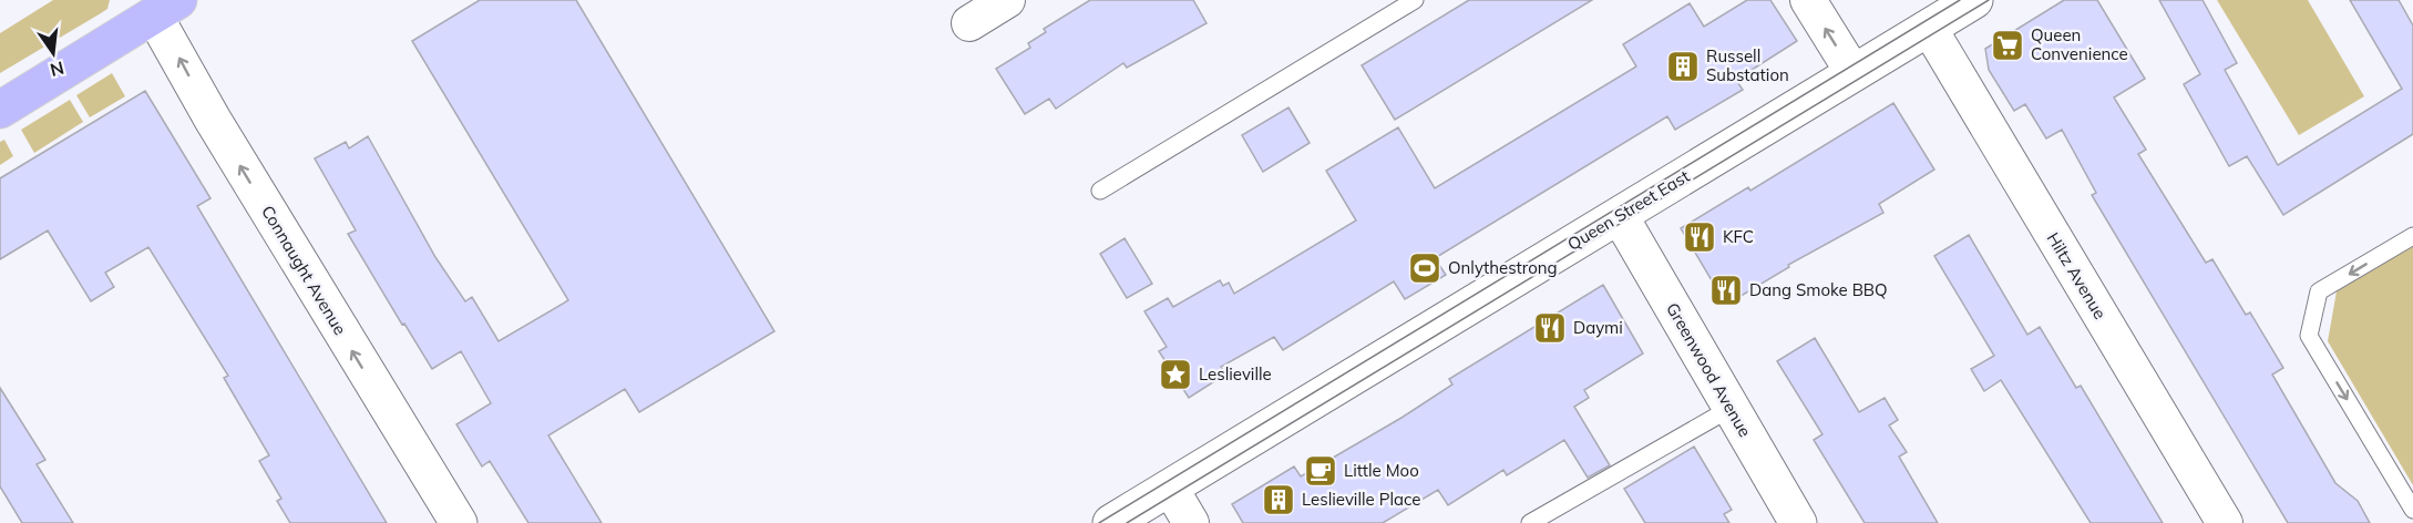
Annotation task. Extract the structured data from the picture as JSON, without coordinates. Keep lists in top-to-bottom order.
{
  "streets": {
    "main road": ["Queen Street East", "Connaught Avenue", "Greenwood Avenue"],
    "street": ["Hiltz Avenue"]
  },
  "crossings": [
    ["Queen Street East", "Hiltz Avenue"],
    ["Queen Street East", "Greenwood Avenue"]
  ],
  "one_way": ["Connaught Avenue"],
  "places": {
    "supermarket": ["Queen Convenience"],
    "building": ["Russell Substation", "Leslieville Place"],
    "restaurant": ["KFC", "Dang Smoke BBQ", "Daymi"],
    "sports": ["Onlythestrong"],
    "place": ["Leslieville"],
    "cafe": ["Little Moo"]
  },
  "north": "bottom"
}
